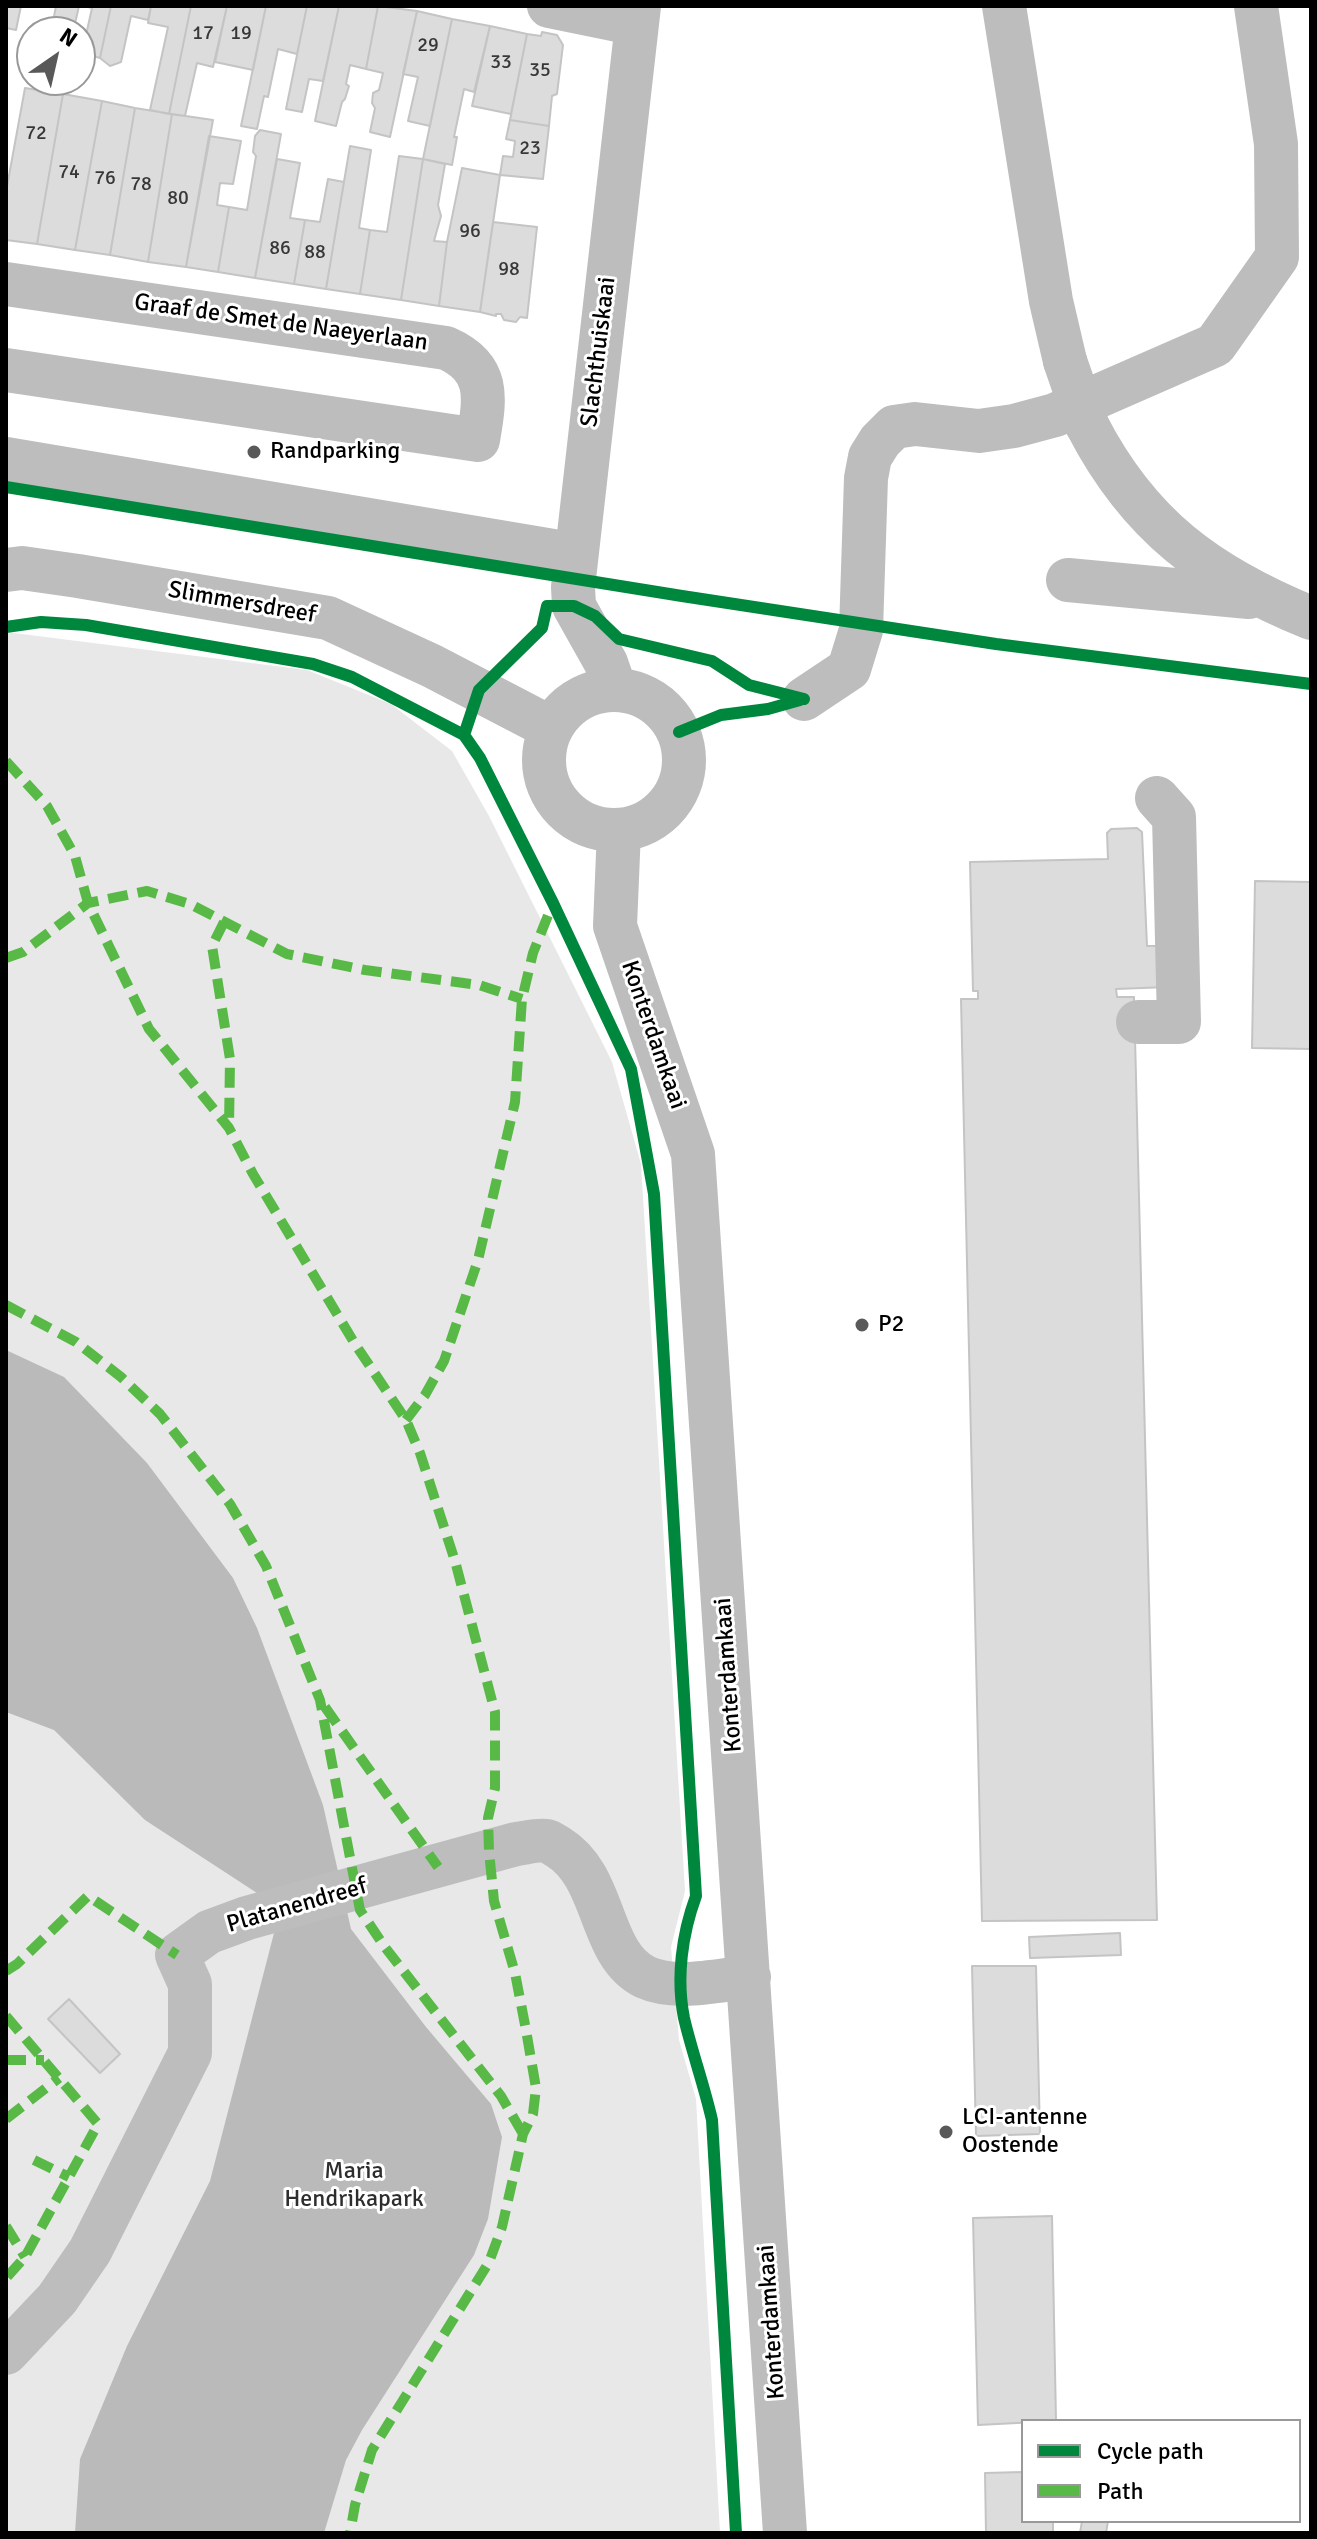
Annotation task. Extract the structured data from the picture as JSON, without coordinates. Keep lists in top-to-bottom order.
{
  "streets": {
    "street": [
      "Graaf de Smet de Naeyerlaan",
      "Slachthuiskaai",
      "Slimmersdreef",
      "Konterdamkaai",
      "Platanendreef"
    ]
  },
  "crossings": [
    ["Slachthuiskaai", "Slimmersdreef"],
    ["Slachthuiskaai", "Konterdamkaai"],
    ["Slimmersdreef", "Konterdamkaai"],
    ["Konterdamkaai", "Platanendreef"]
  ],
  "parks": ["Maria Hendrikapark"],
  "places": ["Randparking", "P2", "LCI-antenne Oostende"],
  "house_numbers": [
    "17",
    "19",
    "29",
    "33",
    "35",
    "72",
    "23",
    "74",
    "76",
    "78",
    "80",
    "96",
    "86",
    "88",
    "98"
  ],
  "legend": ["Cycle path", "Path"],
  "north": "top right"
}
